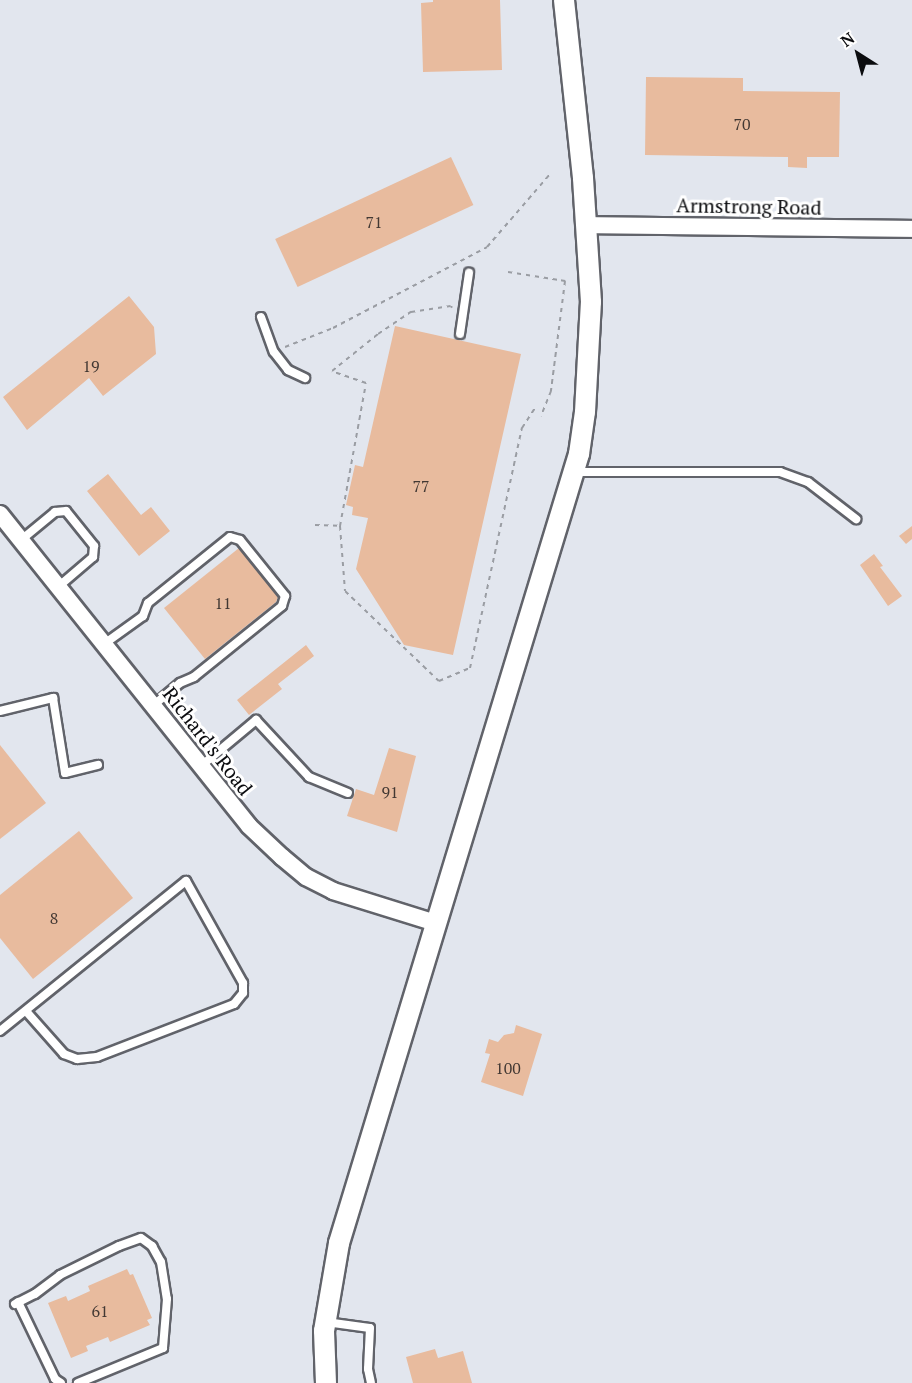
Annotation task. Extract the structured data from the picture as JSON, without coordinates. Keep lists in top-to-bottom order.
{
  "streets": {
    "street": ["Armstrong Road", "Richard's Road"]
  },
  "house_numbers": [
    "70",
    "71",
    "19",
    "77",
    "11",
    "91",
    "8",
    "100",
    "61"
  ],
  "north": "top left"
}
